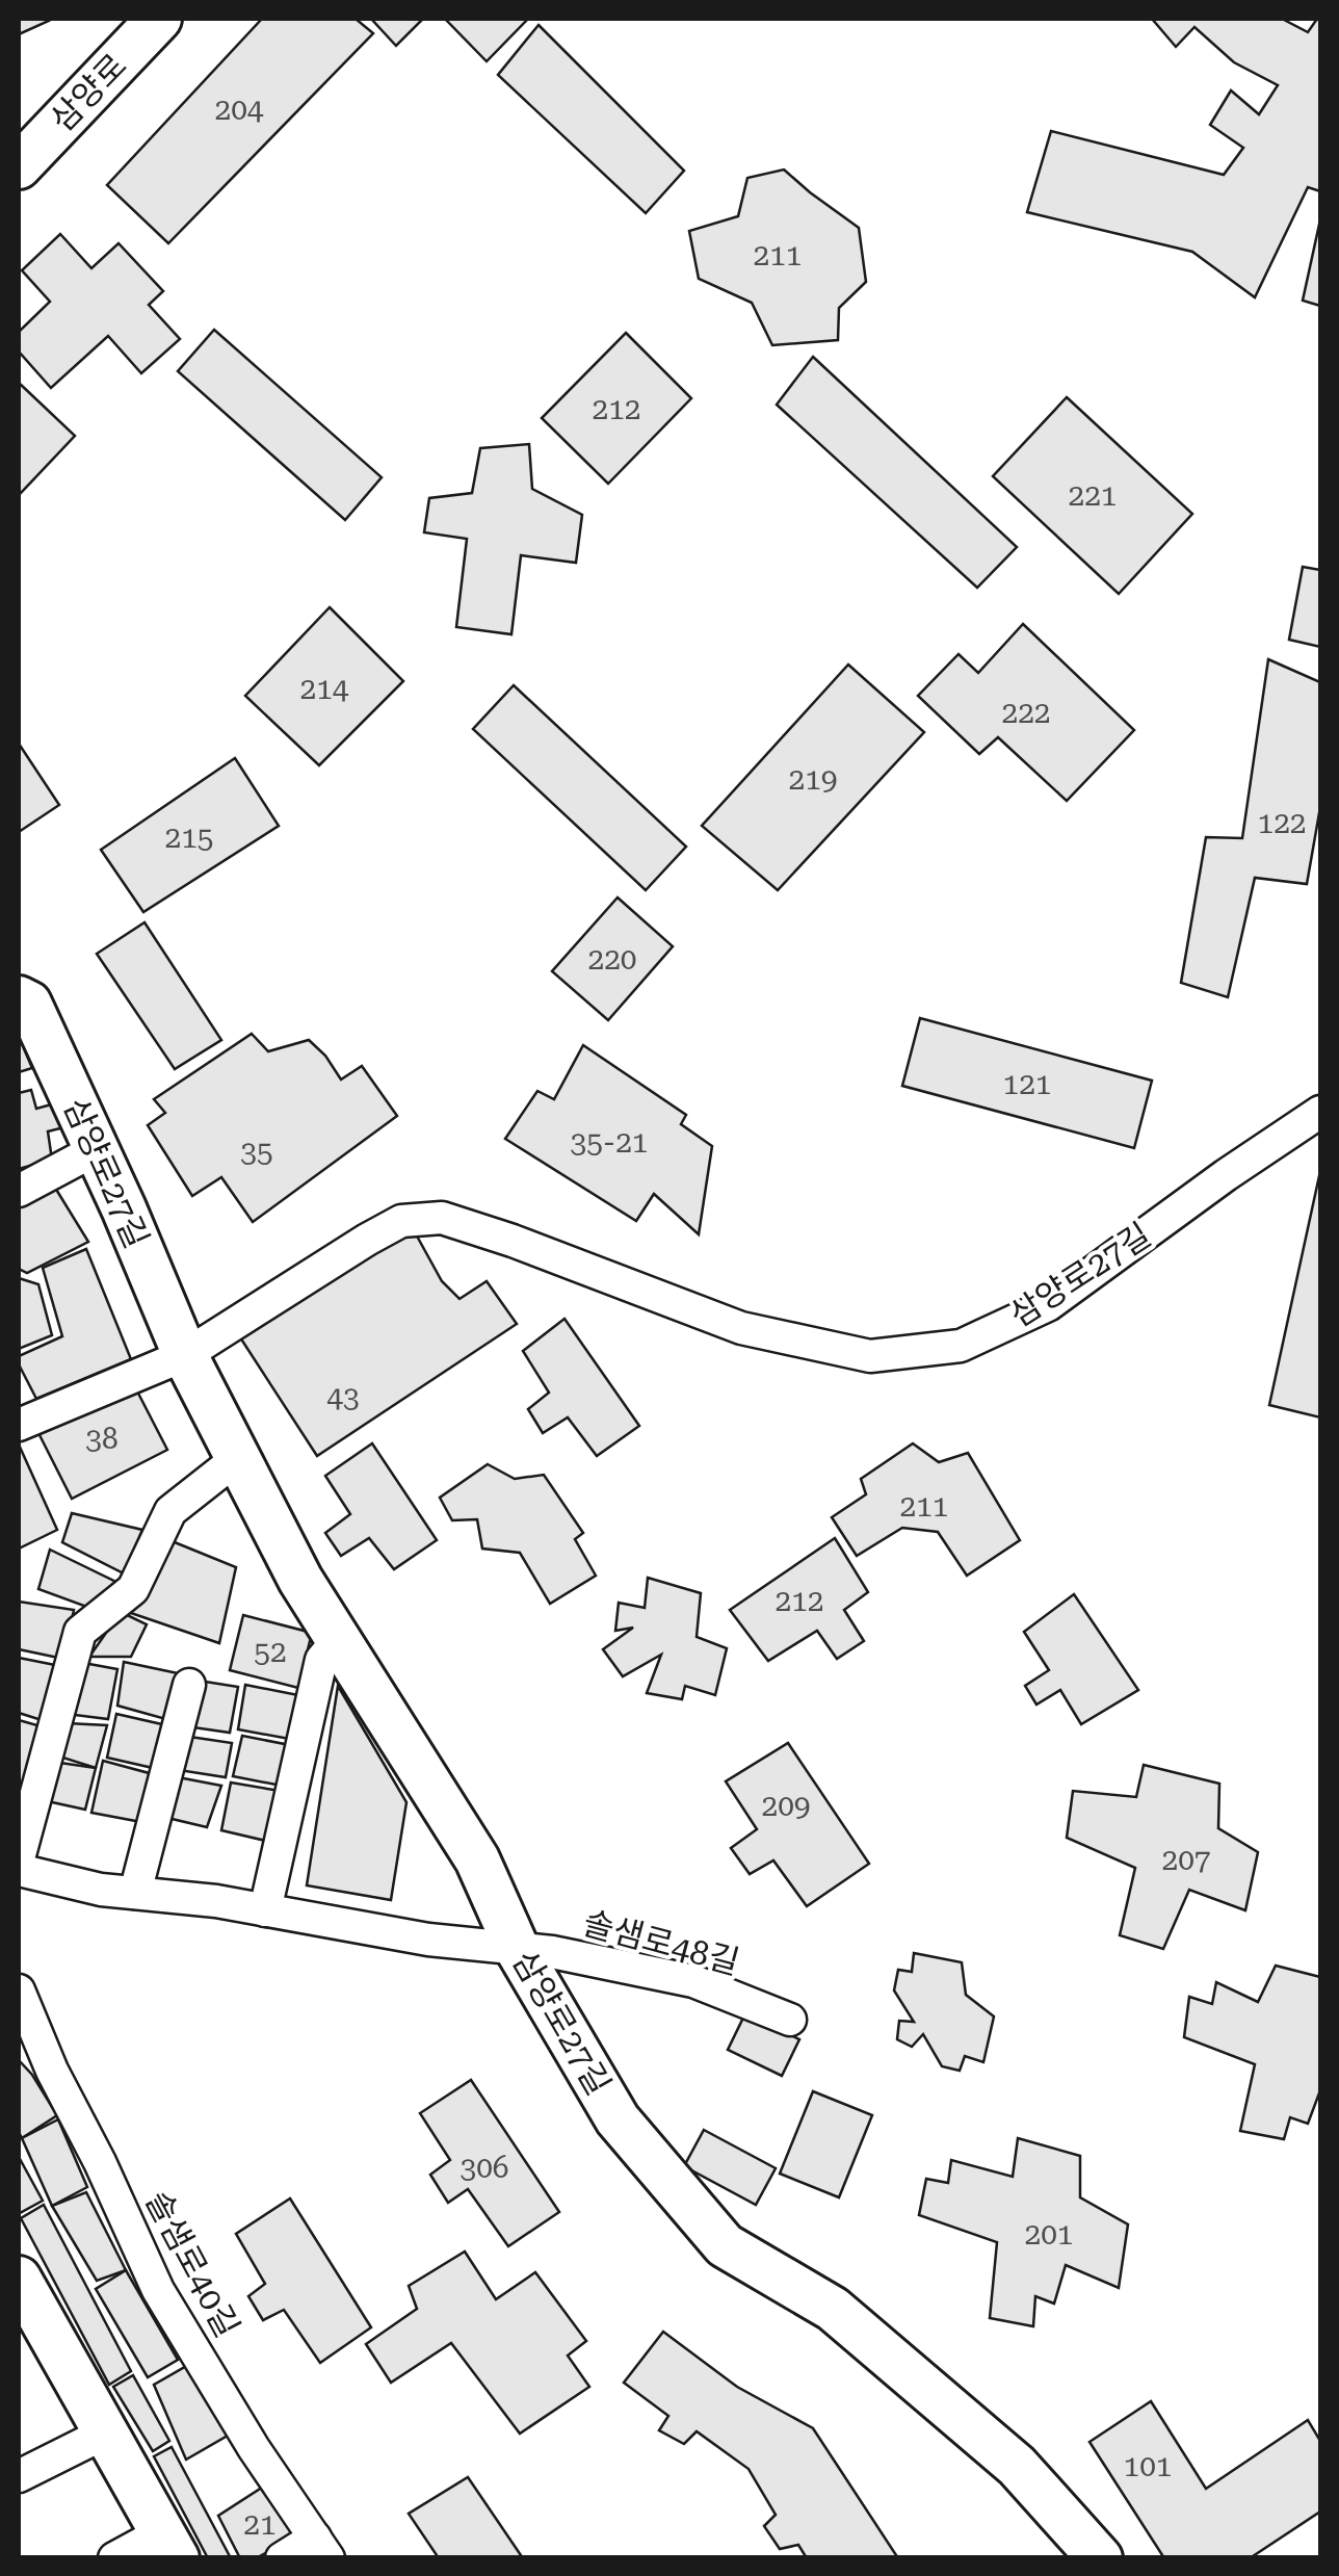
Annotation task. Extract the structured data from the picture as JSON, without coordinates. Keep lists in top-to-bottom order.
{
  "streets": {
    "street": [
      "삼양로",
      "삼양로27길",
      "솔샘로48길",
      "솔샘로40길"
    ]
  },
  "crossings": [
    ["삼양로27길", "솔샘로48길"]
  ],
  "house_numbers": [
    "204",
    "211",
    "212",
    "221",
    "214",
    "222",
    "219",
    "122",
    "215",
    "220",
    "121",
    "35-21",
    "35",
    "43",
    "38",
    "211",
    "212",
    "52",
    "209",
    "207",
    "306",
    "201",
    "101",
    "21"
  ]
}
